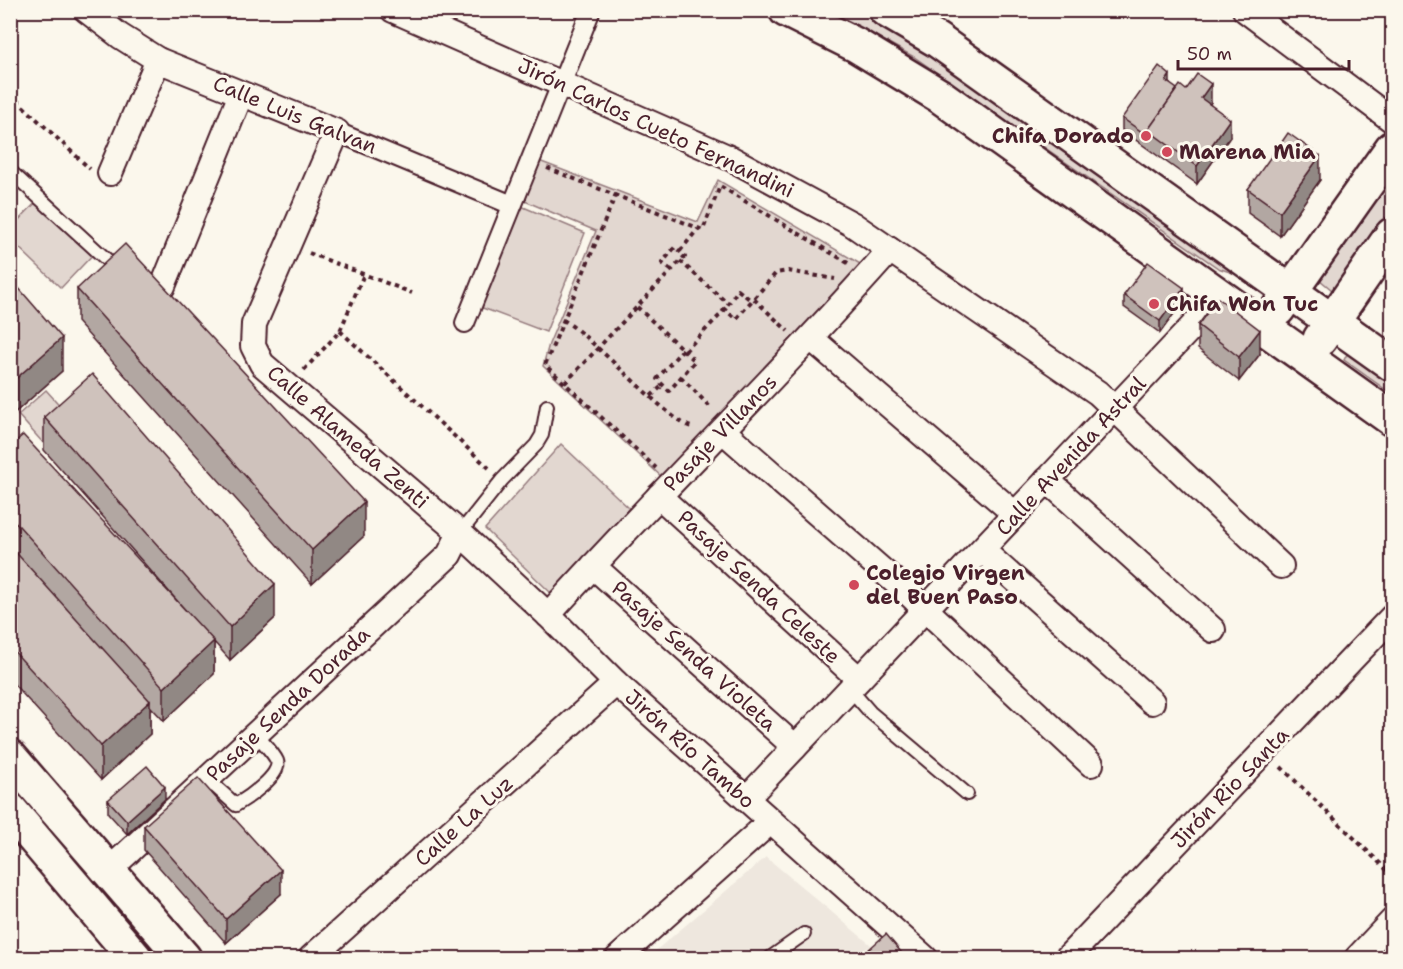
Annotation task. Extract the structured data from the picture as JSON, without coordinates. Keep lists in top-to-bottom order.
{
  "streets": {
    "street": [
      "Calle Luis Galvan",
      "Jirón Carlos Cueto Fernandini",
      "Pasaje Villanos",
      "Calle Alameda Zenti",
      "Calle Avenida Astral",
      "Pasaje Senda Celeste",
      "Pasaje Senda Violeta",
      "Pasaje Senda Dorada",
      "Jirón Río Tambo",
      "Jirón Rio Santa",
      "Calle La Luz"
    ]
  },
  "crossings": [
    ["Calle Luis Galvan", "Calle Alameda Zenti"],
    ["Jirón Carlos Cueto Fernandini", "Pasaje Villanos"],
    ["Jirón Carlos Cueto Fernandini", "Calle Avenida Astral"],
    ["Pasaje Villanos", "Pasaje Senda Celeste"],
    ["Pasaje Villanos", "Pasaje Senda Violeta"],
    ["Pasaje Villanos", "Jirón Río Tambo"],
    ["Calle Alameda Zenti", "Pasaje Senda Dorada"],
    ["Calle Alameda Zenti", "Jirón Río Tambo"],
    ["Calle Avenida Astral", "Pasaje Senda Celeste"],
    ["Calle Avenida Astral", "Pasaje Senda Violeta"],
    ["Calle Avenida Astral", "Jirón Río Tambo"],
    ["Pasaje Senda Dorada", "Jirón Río Tambo"],
    ["Jirón Río Tambo", "Calle La Luz"]
  ],
  "places": [
    "Chifa Dorado",
    "Marena Mia",
    "Chifa Won Tuc",
    "Colegio Virgen del Buen Paso"
  ],
  "scale_bar": "50 m"
}
